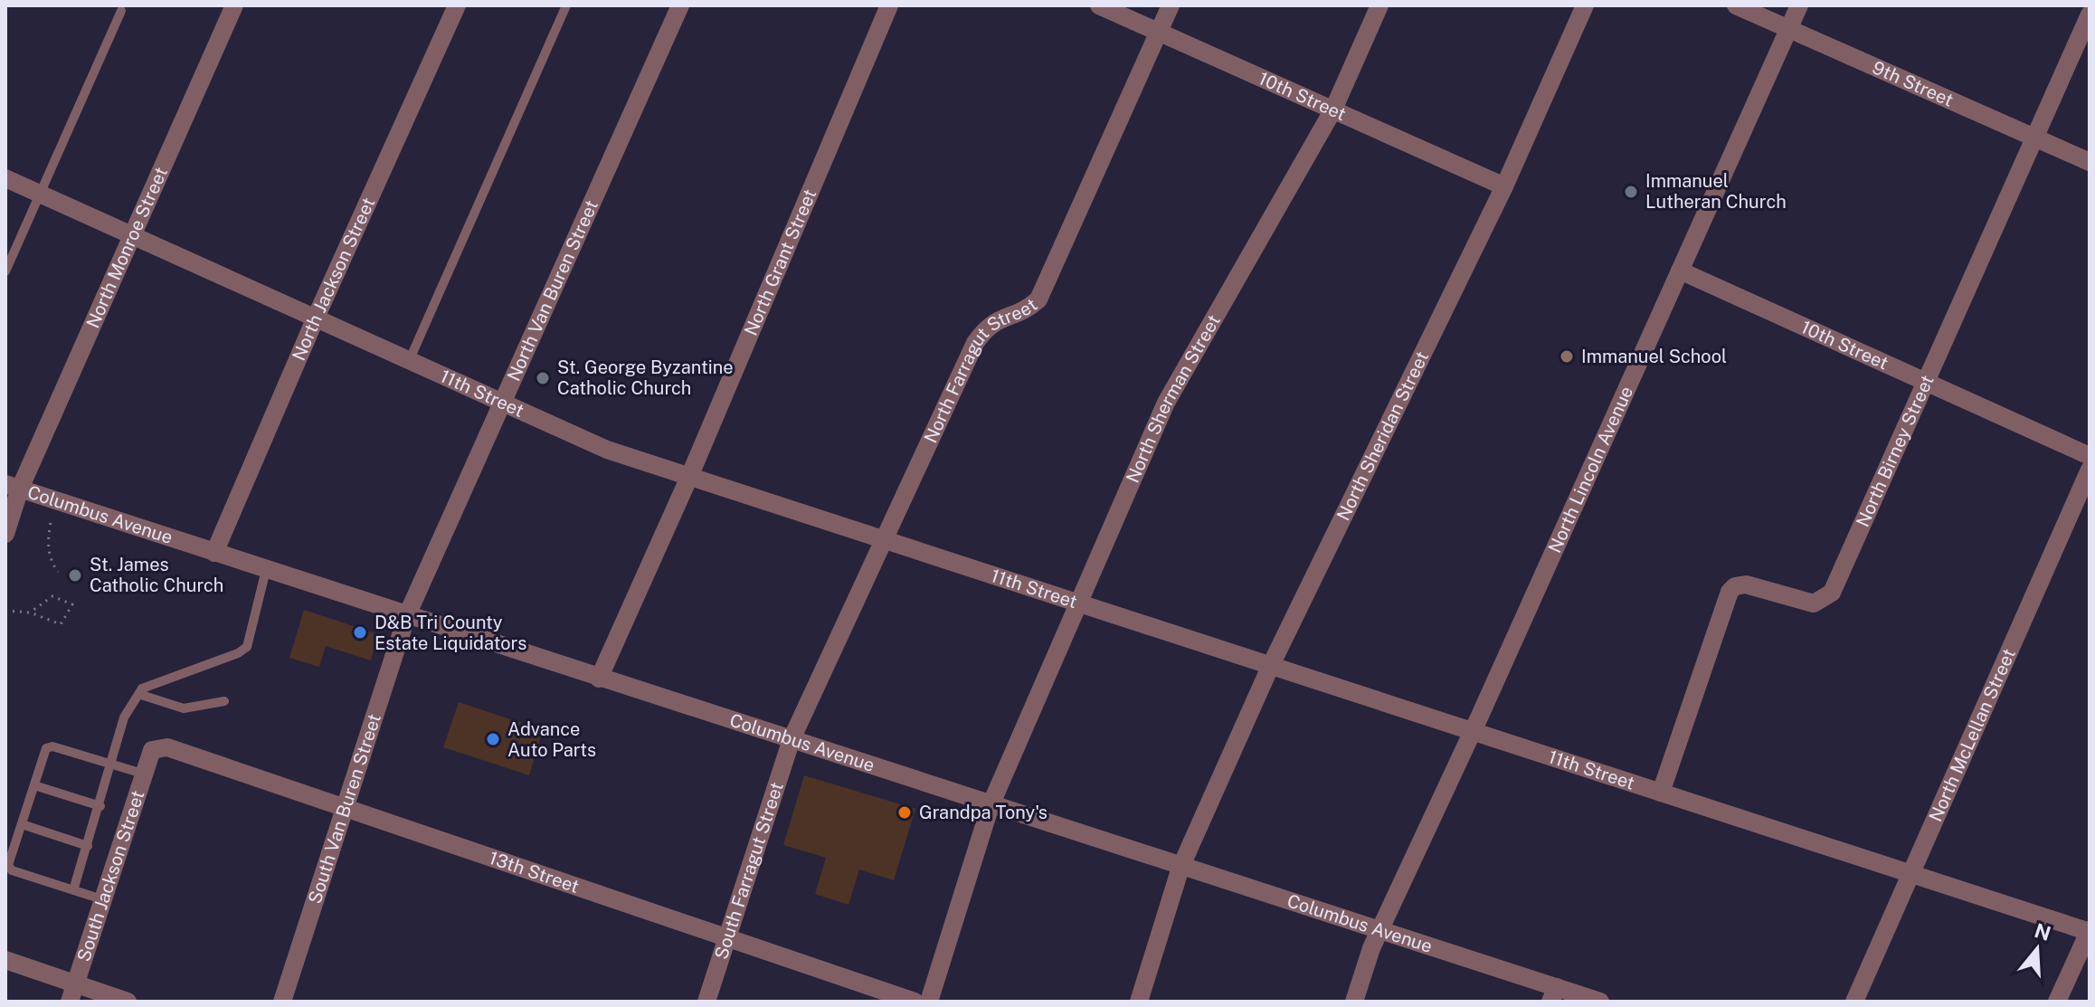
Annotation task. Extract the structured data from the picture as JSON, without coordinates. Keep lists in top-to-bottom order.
{
  "streets": {
    "street": [
      "9th Street",
      "10th Street",
      "North Monroe Street",
      "North Grant Street",
      "North Jackson Street",
      "North Van Buren Street",
      "North Farragut Street",
      "11th Street",
      "North Sherman Street",
      "North Sheridan Street",
      "North Birney Street",
      "North Lincoln Avenue",
      "Columbus Avenue",
      "North McLellan Street",
      "South Van Buren Street",
      "South Farragut Street",
      "13th Street",
      "South Jackson Street"
    ]
  },
  "crossings": [
    ["9th Street", "North Birney Street"],
    ["9th Street", "North Lincoln Avenue"],
    ["10th Street", "North Farragut Street"],
    ["10th Street", "North Sherman Street"],
    ["10th Street", "North Sheridan Street"],
    ["10th Street", "North Birney Street"],
    ["10th Street", "North Lincoln Avenue"],
    ["North Monroe Street", "11th Street"],
    ["North Monroe Street", "Columbus Avenue"],
    ["North Grant Street", "11th Street"],
    ["North Grant Street", "Columbus Avenue"],
    ["North Jackson Street", "11th Street"],
    ["North Jackson Street", "Columbus Avenue"],
    ["North Van Buren Street", "11th Street"],
    ["North Van Buren Street", "Columbus Avenue"],
    ["North Van Buren Street", "South Van Buren Street"],
    ["North Farragut Street", "11th Street"],
    ["North Farragut Street", "Columbus Avenue"],
    ["North Farragut Street", "South Farragut Street"],
    ["11th Street", "North Sherman Street"],
    ["11th Street", "North Sheridan Street"],
    ["11th Street", "North Birney Street"],
    ["11th Street", "North Lincoln Avenue"],
    ["11th Street", "North McLellan Street"],
    ["North Sherman Street", "Columbus Avenue"],
    ["North Sheridan Street", "Columbus Avenue"],
    ["North Lincoln Avenue", "Columbus Avenue"],
    ["Columbus Avenue", "South Van Buren Street"],
    ["Columbus Avenue", "South Farragut Street"],
    ["South Van Buren Street", "13th Street"],
    ["South Farragut Street", "13th Street"],
    ["13th Street", "South Jackson Street"]
  ],
  "places": [
    "Immanuel Lutheran Church",
    "Immanuel School",
    "St. George Byzantine Catholic Church",
    "St. James Catholic Church",
    "D&B Tri County Estate Liquidators",
    "Advance Auto Parts",
    "Grandpa Tony's"
  ],
  "north": "top"
}
